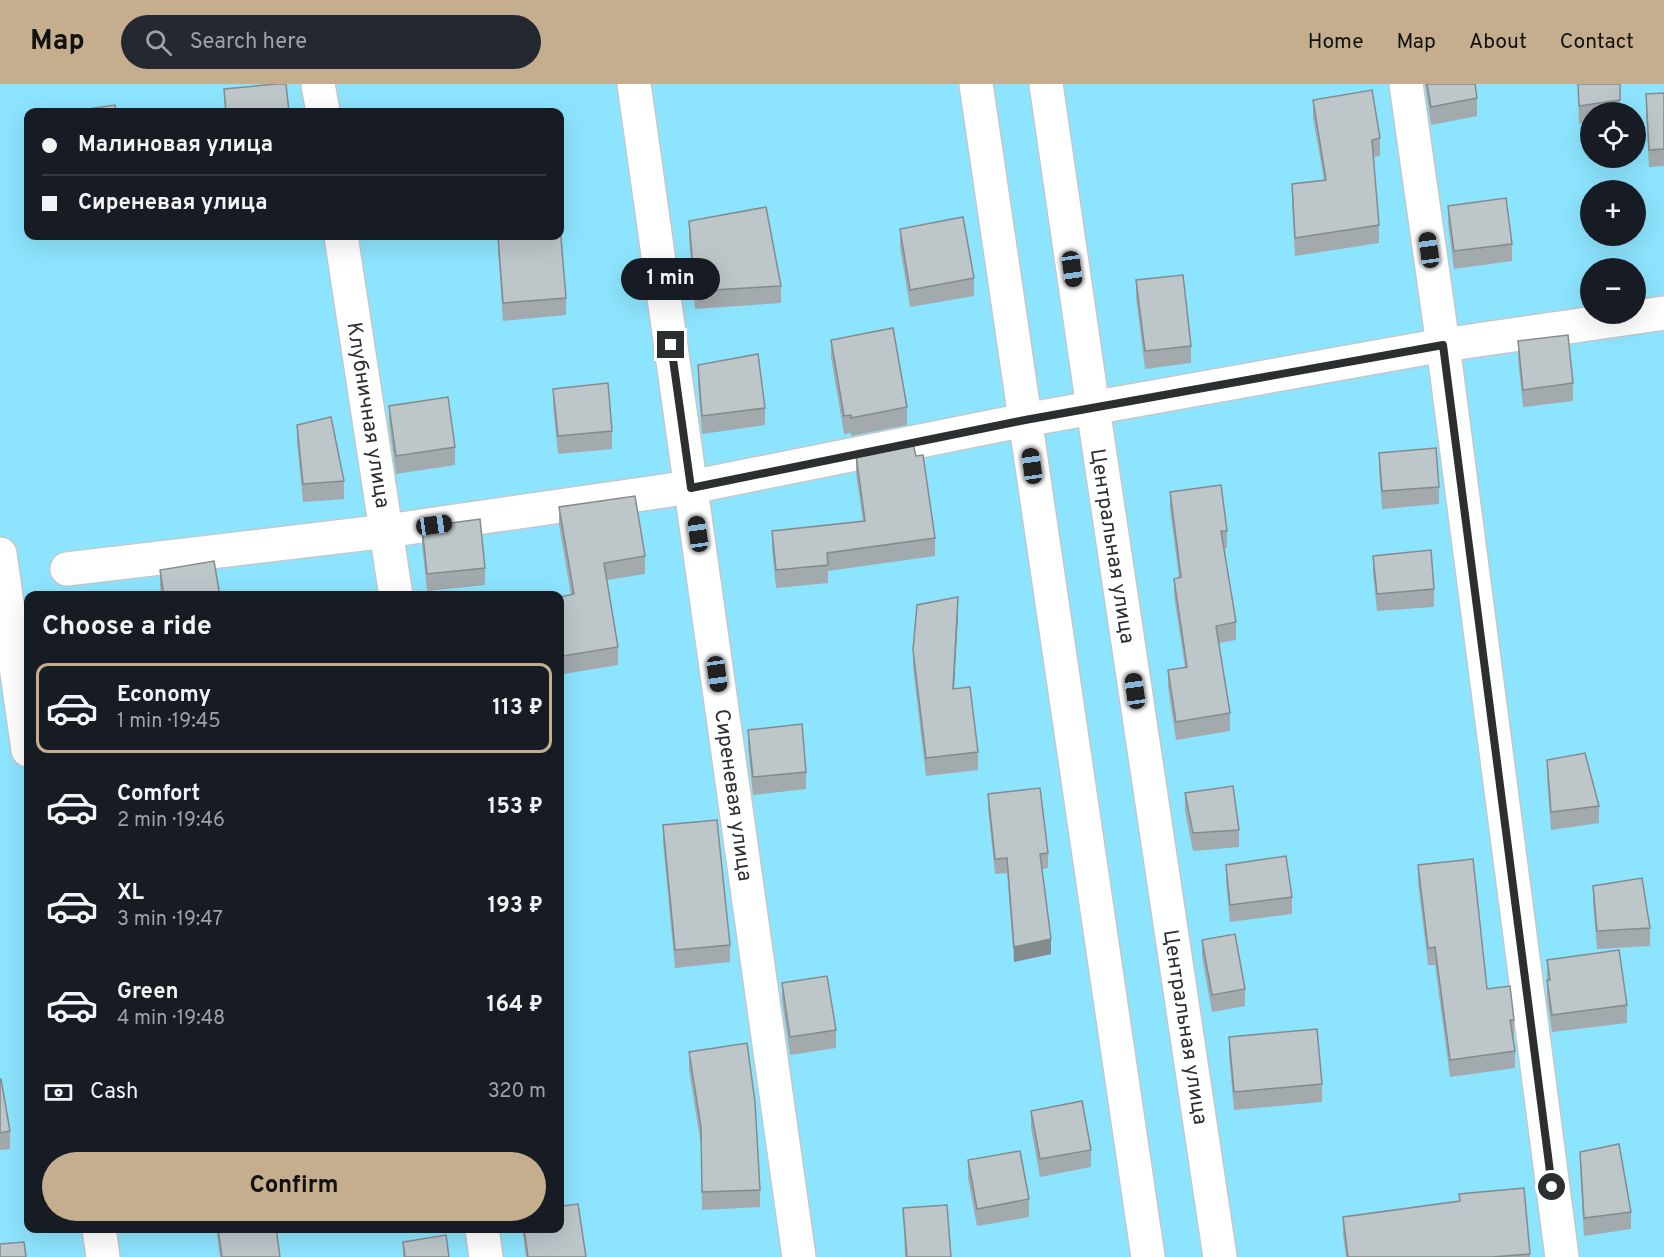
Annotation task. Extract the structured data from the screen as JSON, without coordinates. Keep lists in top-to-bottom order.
{
  "streets": {
    "street": ["Клубничная улица", "Центральная улица", "Сиреневая улица"]
  },
  "page": {
    "header": "Map",
    "search": "Search here",
    "nav": [
      "Home",
      "Map",
      "About",
      "Contact"
    ],
    "map_buttons": ["+", "−"],
    "banner": ["Малиновая улица", "Сиреневая улица"],
    "bubble": "1 min",
    "heading": "Choose a ride",
    "list": [
      {
        "name": "Economy",
        "note": "1 min · 19:45",
        "value": "113 ₽"
      },
      {
        "name": "Comfort",
        "note": "2 min · 19:46",
        "value": "153 ₽"
      },
      {
        "name": "XL",
        "note": "3 min · 19:47",
        "value": "193 ₽"
      },
      {
        "name": "Green",
        "note": "4 min · 19:48",
        "value": "164 ₽"
      }
    ],
    "pay": ["Cash", "320 m"],
    "buttons": "Confirm"
  }
}
